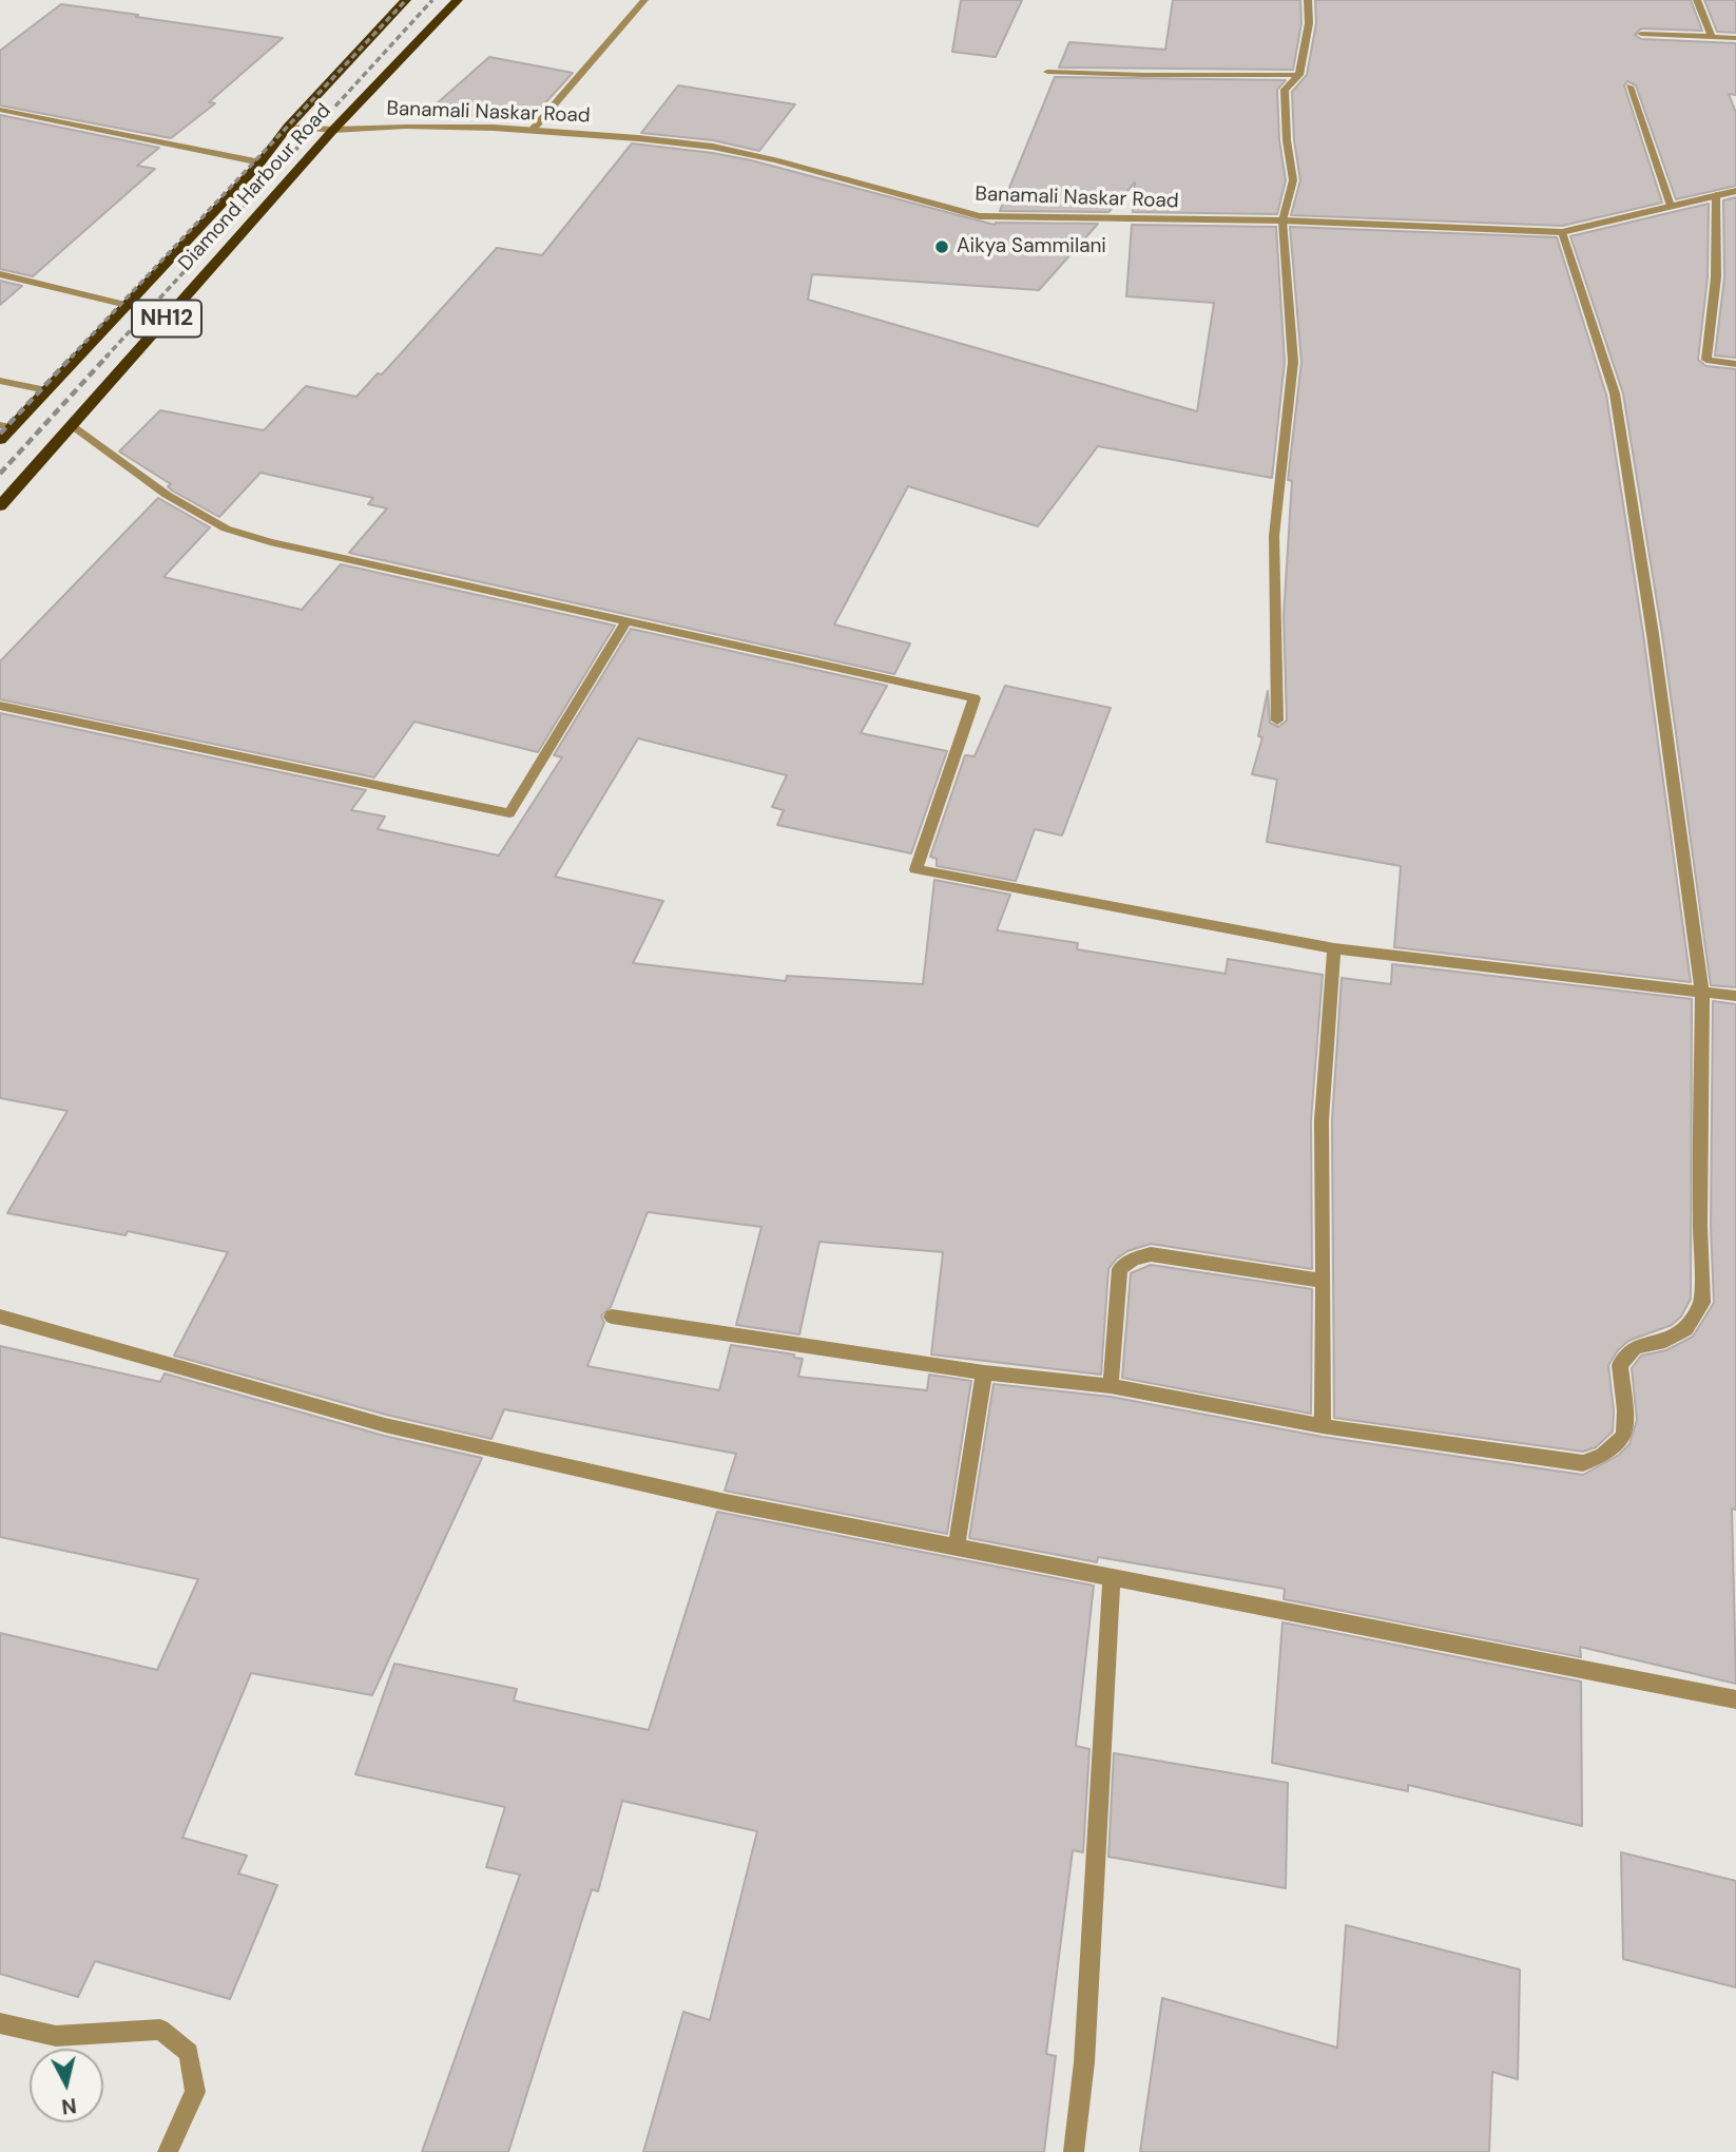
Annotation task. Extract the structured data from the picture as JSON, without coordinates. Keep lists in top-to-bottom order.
{
  "streets": {
    "highway": ["Diamond Harbour Road", "NH12"],
    "street": ["Banamali Naskar Road"]
  },
  "crossings": [
    ["Banamali Naskar Road", "Diamond Harbour Road"]
  ],
  "places": ["Aikya Sammilani"],
  "north": "bottom"
}
